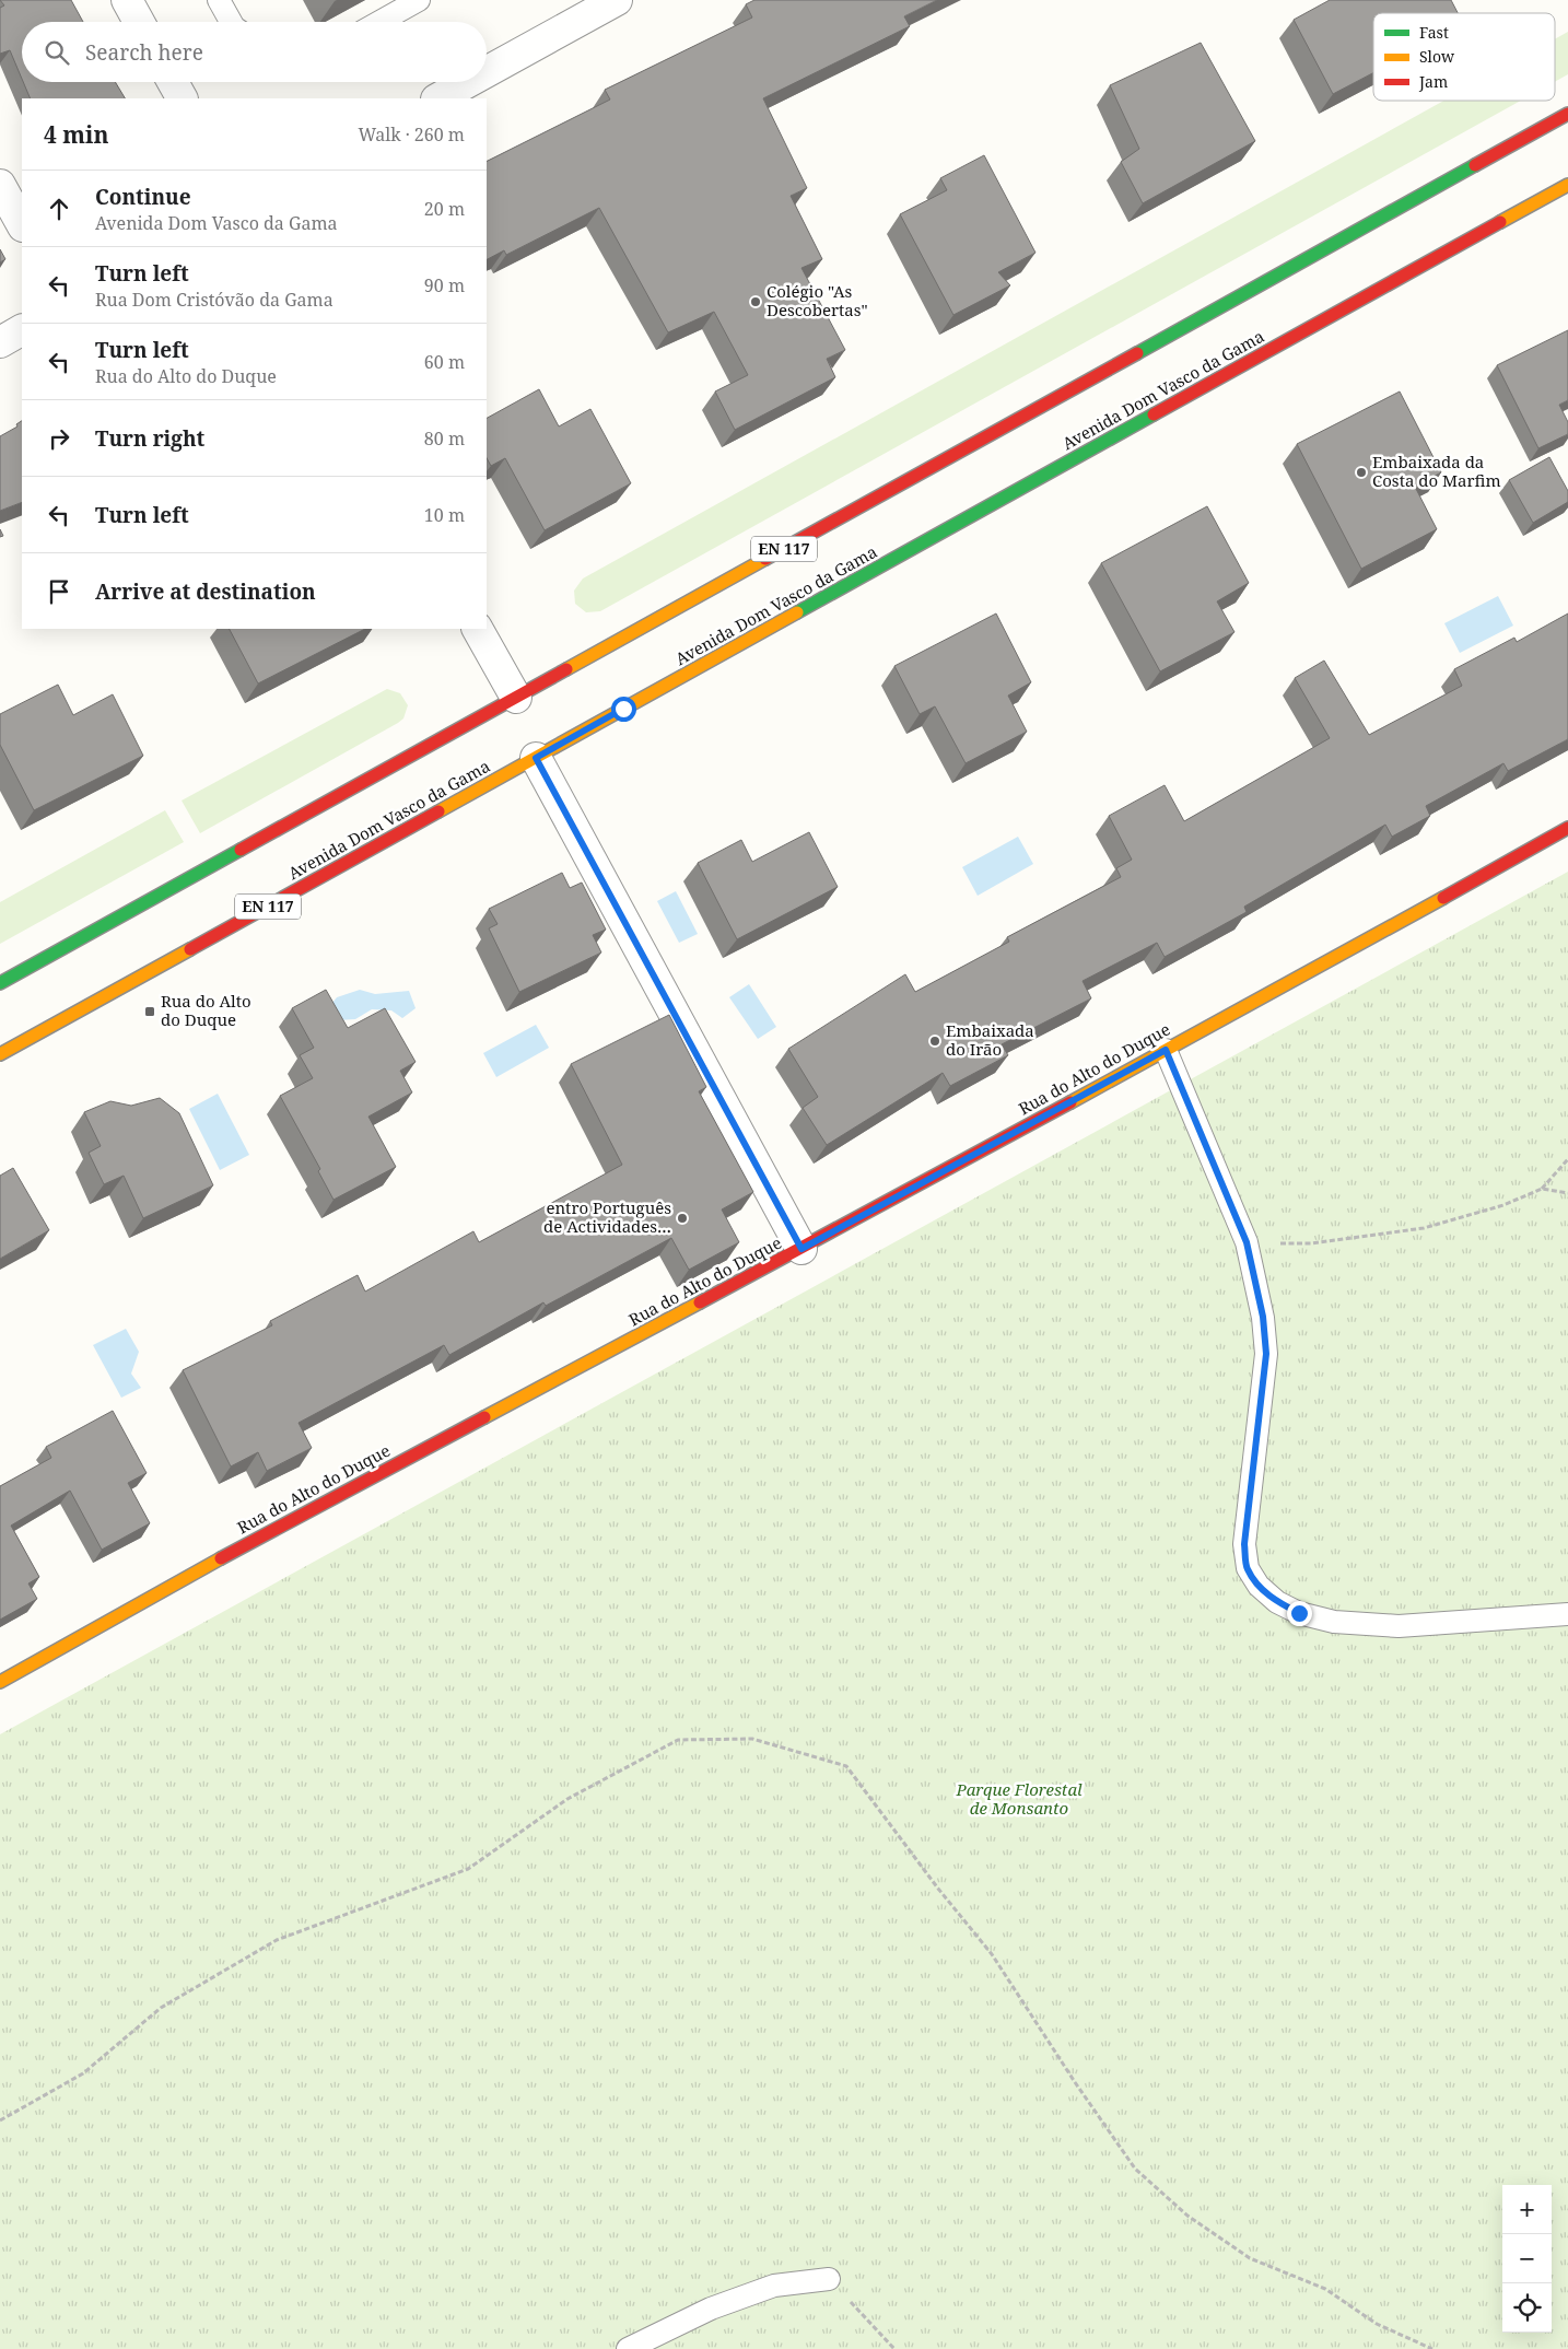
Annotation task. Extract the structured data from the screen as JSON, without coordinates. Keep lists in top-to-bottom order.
{
  "streets": {
    "main road": ["Avenida Dom Vasco da Gama", "EN 117", "Rua do Alto do Duque"]
  },
  "parks": ["Parque Florestal de Monsanto"],
  "places": {
    "other": [
      "Colégio \"As Descobertas\"",
      "Embaixada da Costa do Marfim",
      "Embaixada do Irão",
      "entro Português de Actividades…"
    ],
    "transit": ["Rua do Alto do Duque"]
  },
  "legend": ["Fast", "Slow", "Jam"],
  "page": {
    "search": "Search here",
    "heading": ["4 min", "Walk · 260 m"],
    "list": [
      ["Continue", "Avenida Dom Vasco da Gama", "20 m"],
      ["Turn left", "Rua Dom Cristóvão da Gama", "90 m"],
      ["Turn left", "Rua do Alto do Duque", "60 m"],
      ["Turn right", "80 m"],
      ["Turn left", "10 m"],
      "Arrive at destination"
    ],
    "map_buttons": ["+", "−"]
  }
}
